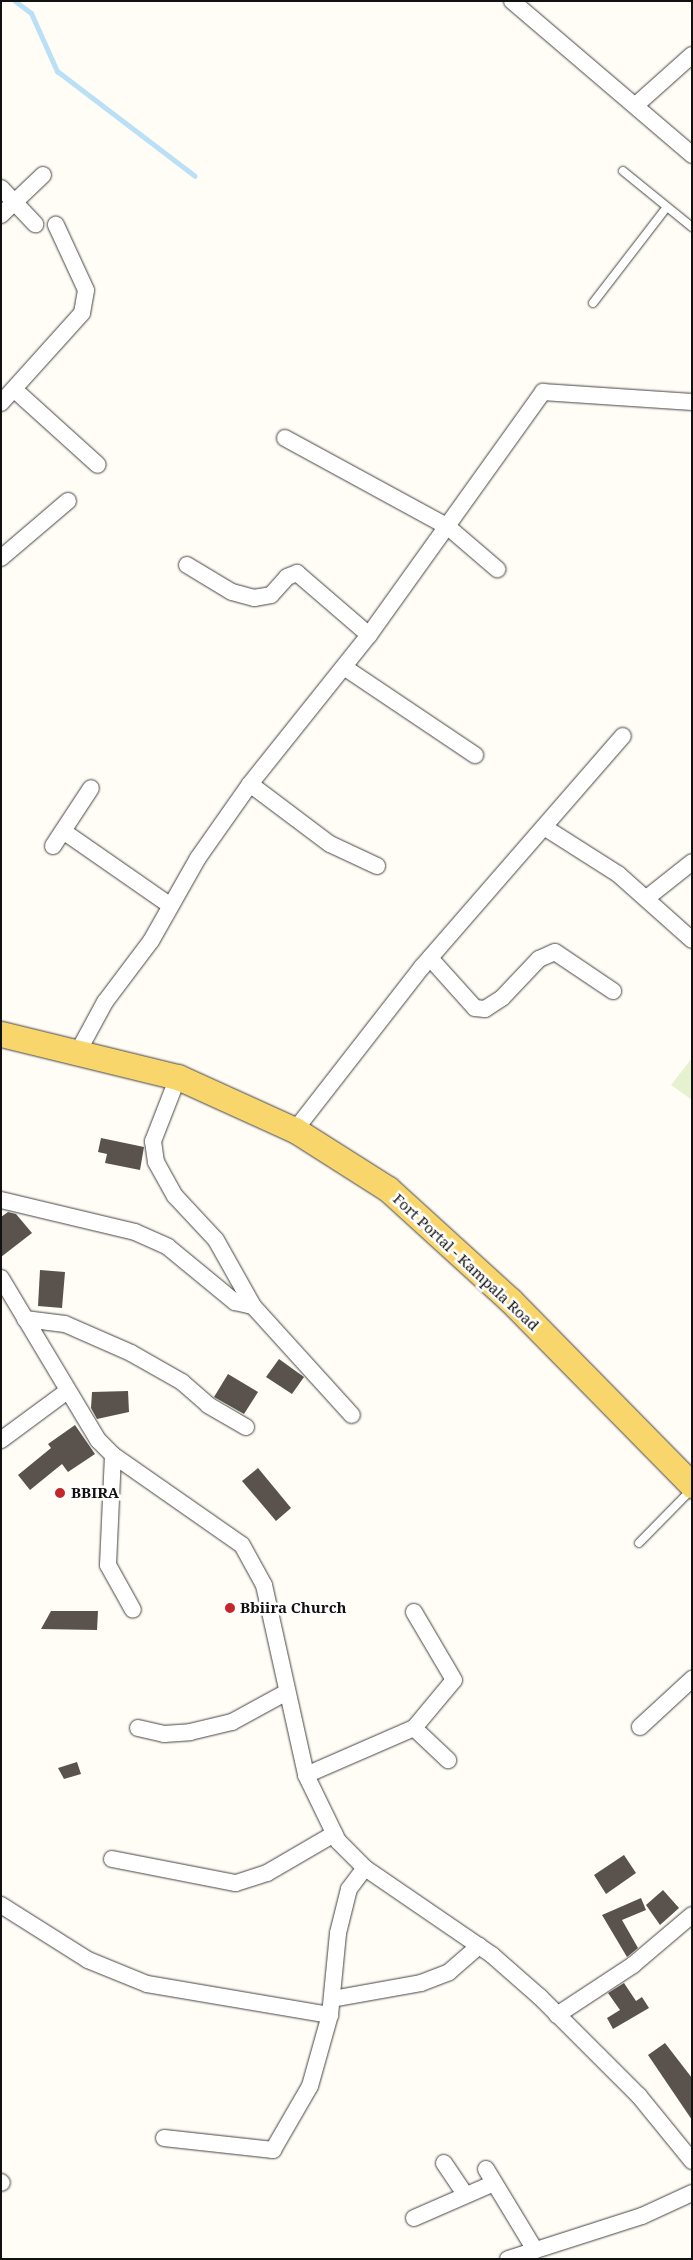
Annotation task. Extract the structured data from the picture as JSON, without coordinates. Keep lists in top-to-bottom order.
{
  "streets": {
    "main road": ["Fort Portal - Kampala Road"]
  },
  "places": ["BBIRA", "Bbiira Church"]
}
